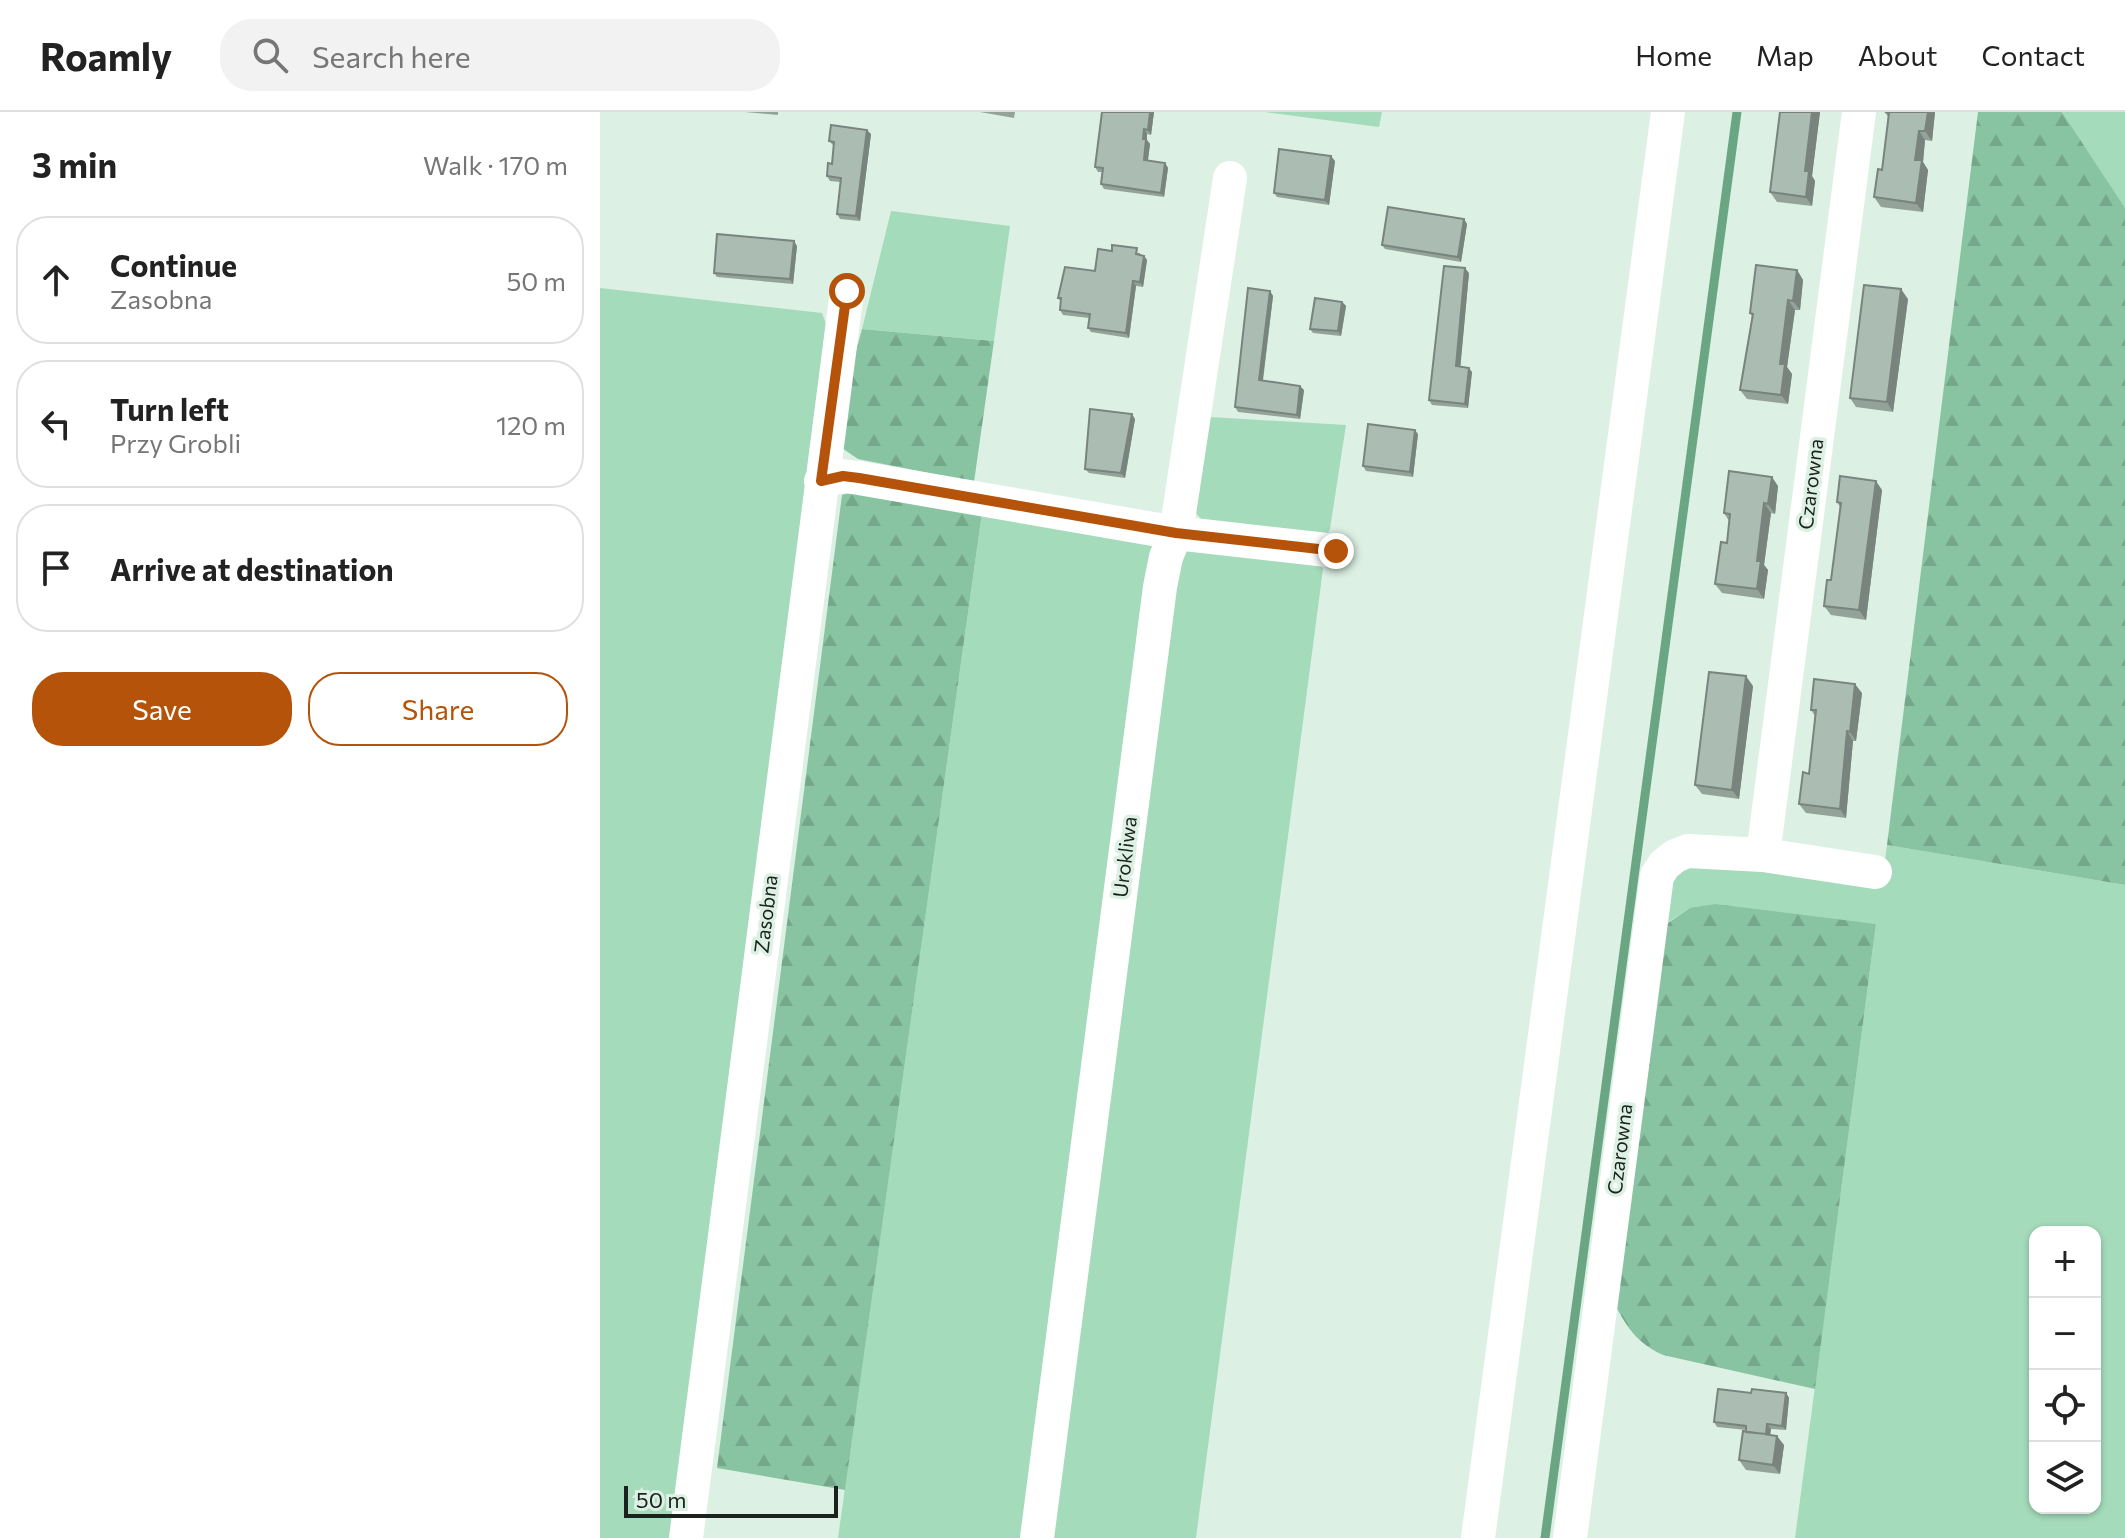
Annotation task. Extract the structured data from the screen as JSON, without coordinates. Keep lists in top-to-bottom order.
{
  "streets": {
    "street": ["Czarowna", "Urokliwa", "Zasobna"]
  },
  "scale_bar": "50 m",
  "page": {
    "header": "Roamly",
    "search": "Search here",
    "nav": [
      "Home",
      "Map",
      "About",
      "Contact"
    ],
    "heading": ["3 min", "Walk · 170 m"],
    "list": [
      ["Continue", "Zasobna", "50 m"],
      ["Turn left", "Przy Grobli", "120 m"],
      "Arrive at destination"
    ],
    "buttons": ["Save", "Share"],
    "map_buttons": ["+", "−"],
    "scale": "50 m"
  }
}
